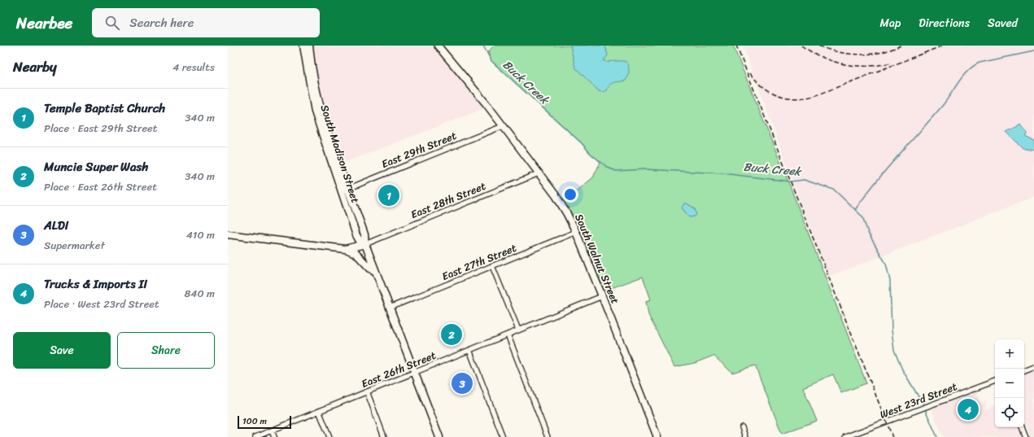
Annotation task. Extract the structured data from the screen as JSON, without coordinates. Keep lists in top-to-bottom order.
{
  "streets": {
    "main road": ["South Madison Street", "South Walnut Street"],
    "street": [
      "East 29th Street",
      "East 28th Street",
      "East 27th Street",
      "East 26th Street",
      "West 23rd Street"
    ]
  },
  "crossings": [
    ["East 29th Street", "South Madison Street"],
    ["East 29th Street", "South Walnut Street"],
    ["South Madison Street", "East 28th Street"],
    ["South Madison Street", "East 27th Street"],
    ["South Madison Street", "East 26th Street"],
    ["East 28th Street", "South Walnut Street"],
    ["South Walnut Street", "East 27th Street"],
    ["South Walnut Street", "East 26th Street"]
  ],
  "water": ["Buck Creek"],
  "scale_bar": "100 m",
  "page": {
    "header": "Nearbee",
    "search": "Search here",
    "nav": ["Map", "Directions", "Saved"],
    "heading": ["Nearby", "4 results"],
    "list": [
      {
        "mark": "1",
        "name": "Temple Baptist Church",
        "note": "Place · East 29th Street",
        "value": "340 m"
      },
      {
        "mark": "2",
        "name": "Muncie Super Wash",
        "note": "Place · East 26th Street",
        "value": "340 m"
      },
      {
        "mark": "3",
        "name": "ALDI",
        "note": "Supermarket",
        "value": "410 m"
      },
      {
        "mark": "4",
        "name": "Trucks & Imports II",
        "note": "Place · West 23rd Street",
        "value": "840 m"
      }
    ],
    "pins": [
      "1",
      "2",
      "3",
      "4"
    ],
    "buttons": ["Save", "Share"],
    "map_buttons": ["+", "−"],
    "scale": "100 m"
  }
}
